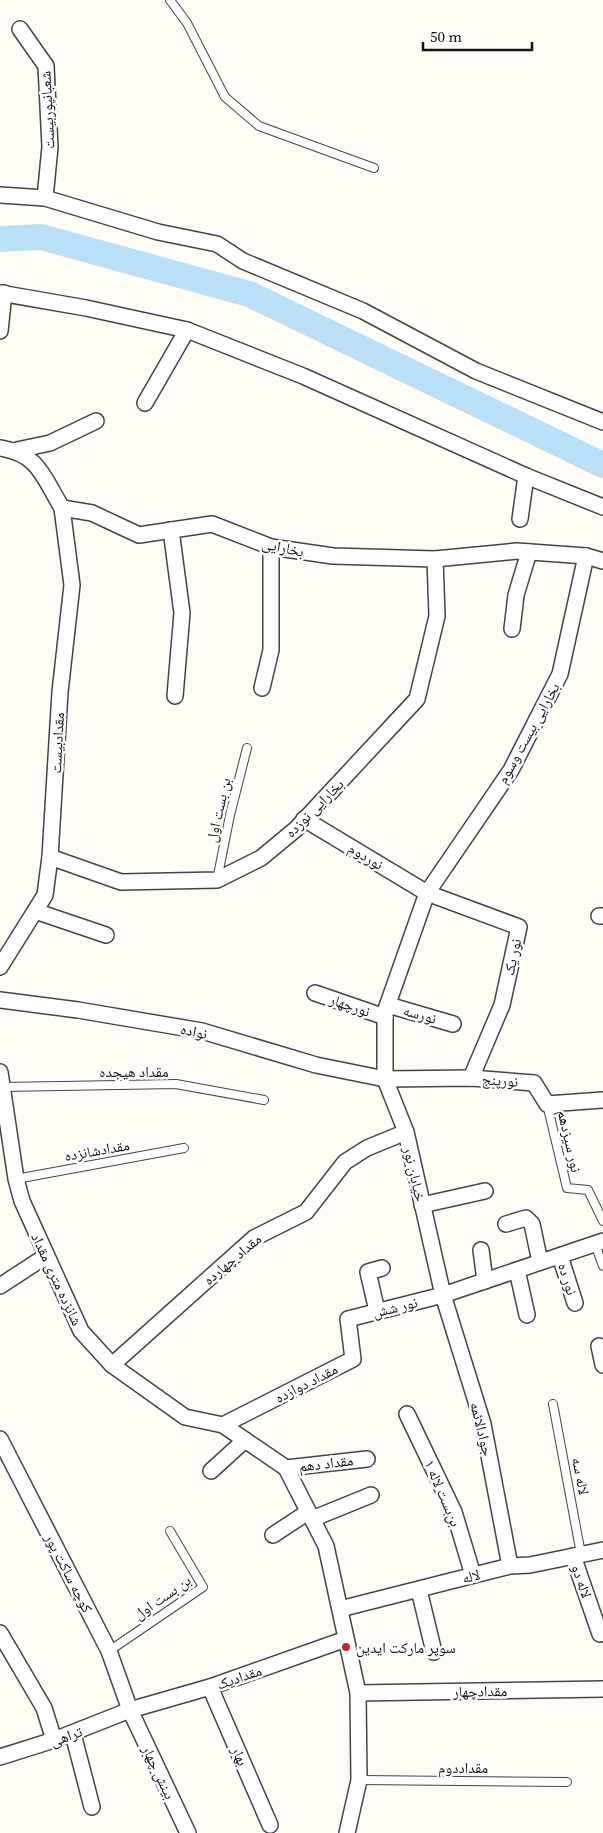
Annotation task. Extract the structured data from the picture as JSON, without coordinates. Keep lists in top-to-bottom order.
{
  "streets": {
    "street": [
      "شعبانپوربیست",
      "بخارایی",
      "بخارایی بیست وسوم",
      "مقدادبیست",
      "بخارایی نوزده",
      "نوردوم",
      "نور یک",
      "نورچهار",
      "نورسه",
      "نواده",
      "نورپنج",
      "خیابان نور",
      "مقداد چهارده",
      "شانزده متری مقداد",
      "نور ده",
      "نور شش",
      "مقداد دوازده",
      "جوادالائمه",
      "مقداد دهم",
      "بن‌بست لاله ۱",
      "کوچه ساکت پور",
      "لاله",
      "لاله دو",
      "مقدادیک",
      "مقدادچهار",
      "تراهی",
      "بهار",
      "بینش چهار"
    ],
    "lane": [
      "بن بست اول",
      "مقداد هیجده",
      "نور سیزدهم",
      "مقدادشانزده",
      "لاله سه",
      "مقداددوم"
    ]
  },
  "crossings": [
    ["بخارایی", "بخارایی بیست وسوم"],
    ["بخارایی", "مقدادبیست"],
    ["بخارایی", "بخارایی نوزده"],
    ["بخارایی بیست وسوم", "نوردوم"],
    ["بخارایی بیست وسوم", "نور یک"],
    ["بخارایی بیست وسوم", "خیابان نور"],
    ["مقدادبیست", "بخارایی نوزده"],
    ["بخارایی نوزده", "بن بست اول"],
    ["بخارایی نوزده", "نوردوم"],
    ["بن بست اول", "کوچه ساکت پور"],
    ["نوردوم", "نور یک"],
    ["نوردوم", "خیابان نور"],
    ["نور یک", "نورپنج"],
    ["نور یک", "خیابان نور"],
    ["نورچهار", "نورسه"],
    ["نورچهار", "خیابان نور"],
    ["نورسه", "خیابان نور"],
    ["نواده", "نورپنج"],
    ["نواده", "خیابان نور"],
    ["مقداد هیجده", "شانزده متری مقداد"],
    ["نورپنج", "نور سیزدهم"],
    ["نورپنج", "خیابان نور"],
    ["مقدادشانزده", "شانزده متری مقداد"],
    ["خیابان نور", "مقداد چهارده"],
    ["خیابان نور", "نور شش"],
    ["خیابان نور", "جوادالائمه"],
    ["مقداد چهارده", "شانزده متری مقداد"],
    ["شانزده متری مقداد", "مقداد دوازده"],
    ["شانزده متری مقداد", "مقداد دهم"],
    ["شانزده متری مقداد", "لاله"],
    ["شانزده متری مقداد", "مقدادیک"],
    ["شانزده متری مقداد", "مقدادچهار"],
    ["شانزده متری مقداد", "مقداددوم"],
    ["نور شش", "مقداد دوازده"],
    ["نور شش", "جوادالائمه"],
    ["جوادالائمه", "لاله"],
    ["لاله سه", "لاله"],
    ["لاله سه", "لاله دو"],
    ["بن‌بست لاله ۱", "لاله"],
    ["کوچه ساکت پور", "مقدادیک"],
    ["کوچه ساکت پور", "تراهی"],
    ["کوچه ساکت پور", "بینش چهار"],
    ["لاله", "لاله دو"],
    ["مقدادیک", "تراهی"],
    ["مقدادیک", "بهار"],
    ["مقدادیک", "بینش چهار"],
    ["تراهی", "بینش چهار"]
  ],
  "places": ["سوپر مارکت ایدین"],
  "scale_bar": "50 m"
}
